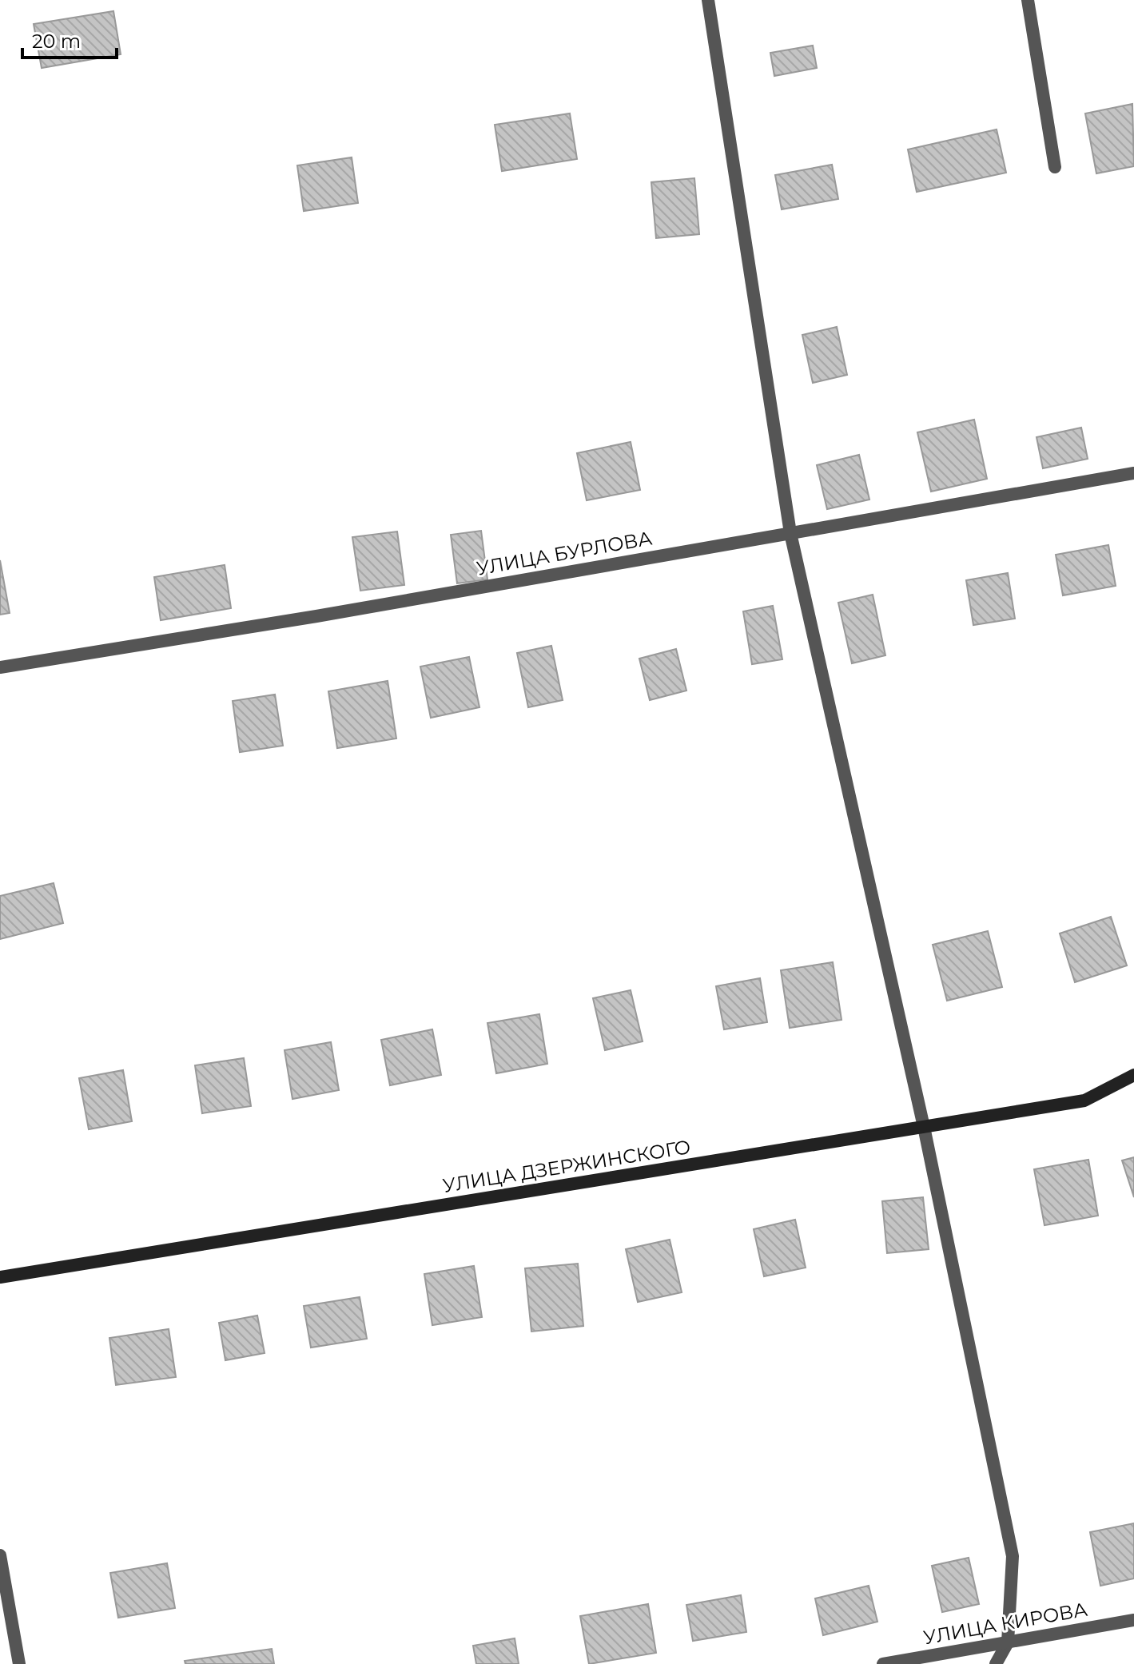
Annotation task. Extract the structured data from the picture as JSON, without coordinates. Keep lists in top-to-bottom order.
{
  "streets": {
    "street": ["УЛИЦА БУРЛОВА", "УЛИЦА ДЗЕРЖИНСКОГО", "УЛИЦА КИРОВА"]
  },
  "scale_bar": "20 m"
}
